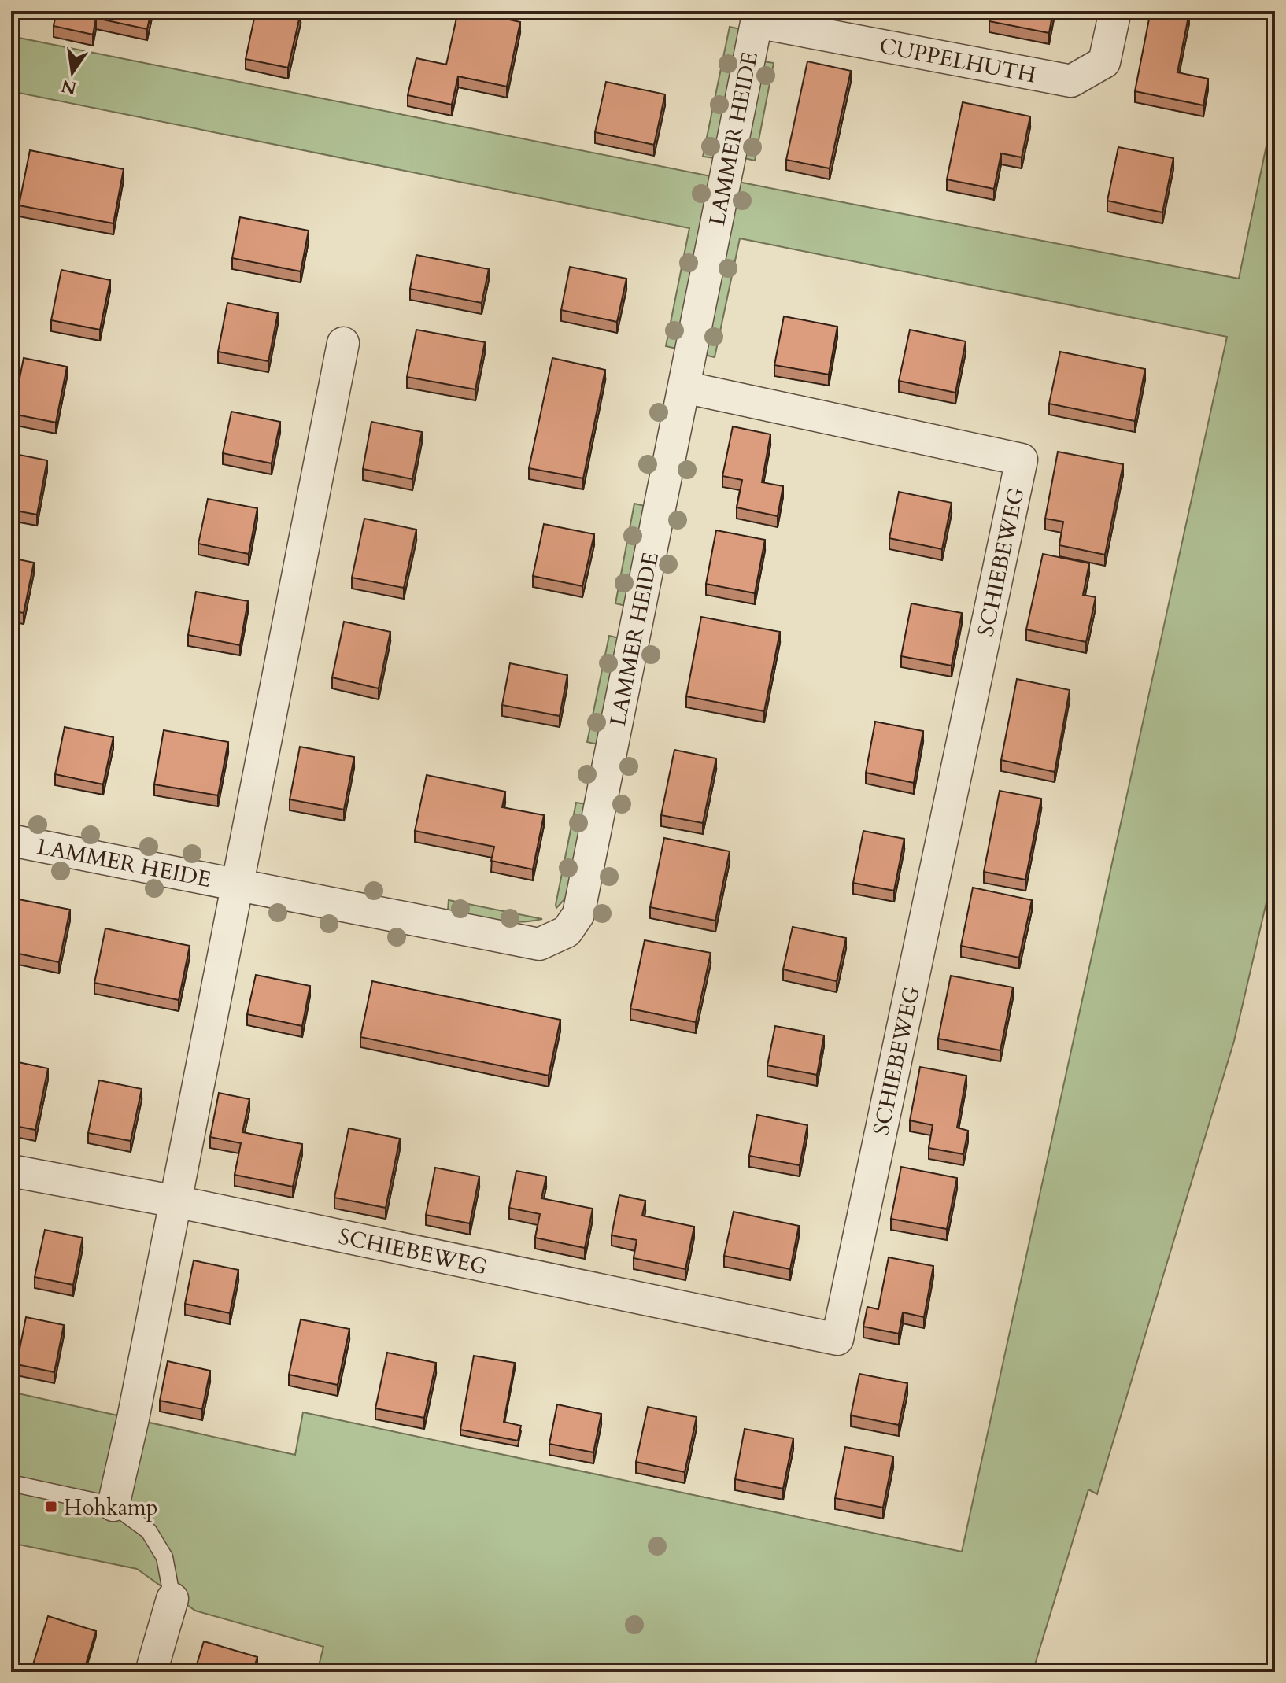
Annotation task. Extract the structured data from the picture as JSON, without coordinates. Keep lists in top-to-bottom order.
{
  "streets": {
    "street": ["CUPPELHUTH", "LAMMER HEIDE", "SCHIEBEWEG"]
  },
  "crossings": [
    ["CUPPELHUTH", "LAMMER HEIDE"],
    ["LAMMER HEIDE", "SCHIEBEWEG"]
  ],
  "places": {
    "transit": ["Hohkamp"]
  },
  "north": "bottom"
}
